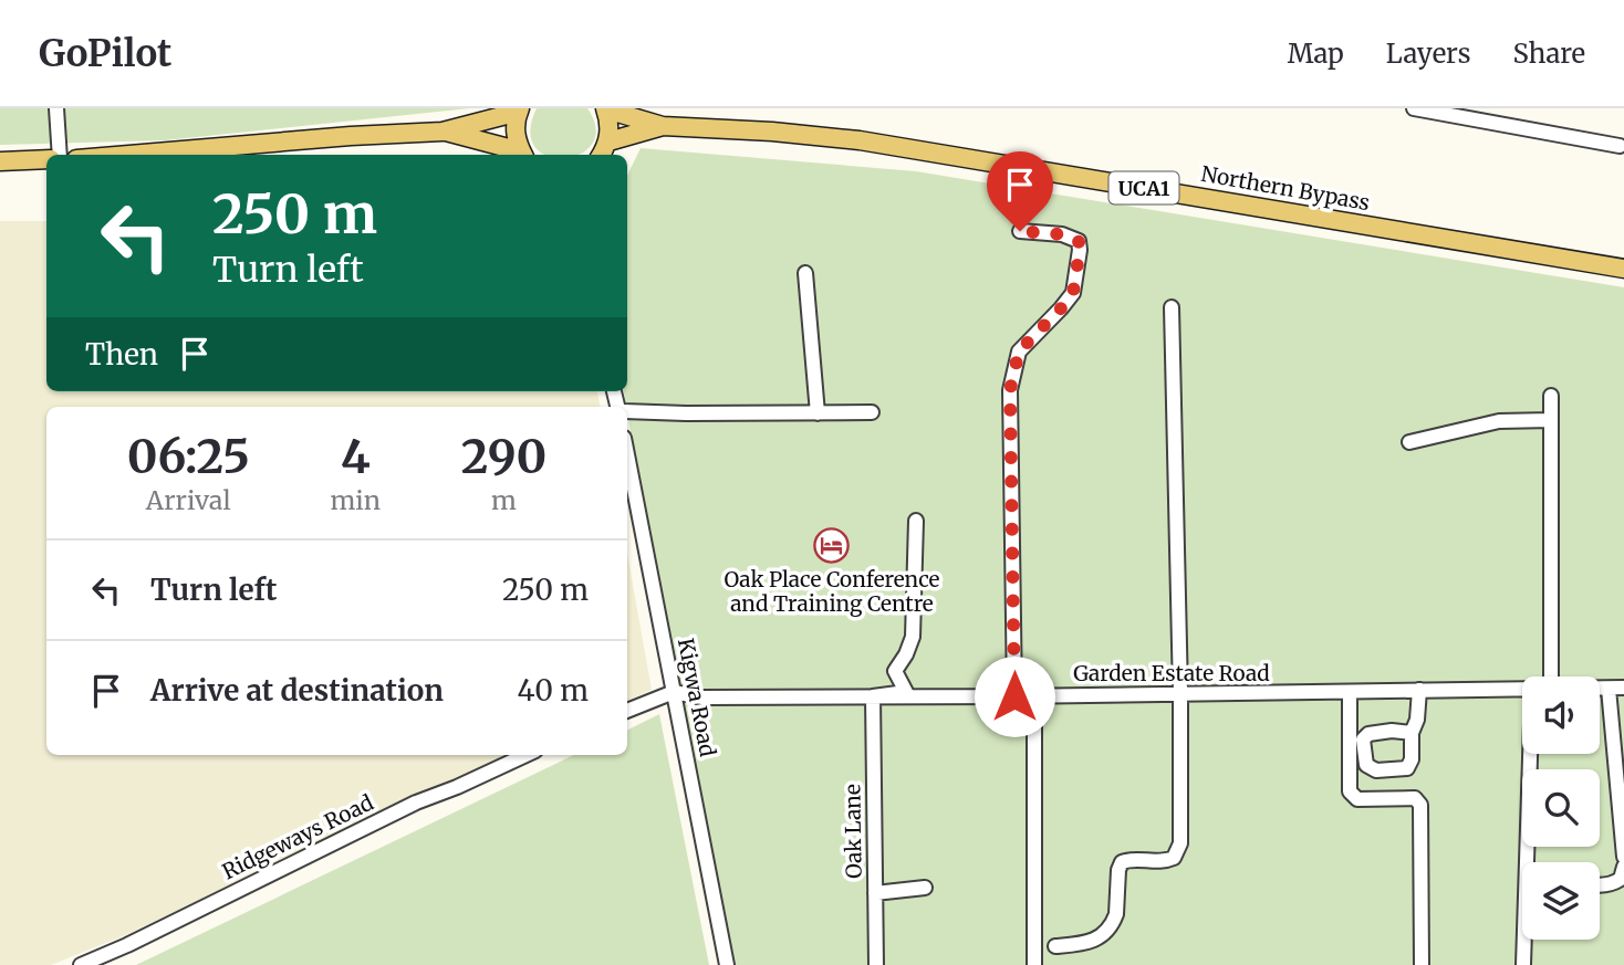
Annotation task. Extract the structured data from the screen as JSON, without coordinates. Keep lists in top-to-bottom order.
{
  "streets": {
    "main road": ["UCA1", "Northern Bypass"],
    "street": [
      "Garden Estate Road",
      "Kigwa Road",
      "Oak Lane",
      "Ridgeways Road"
    ]
  },
  "crossings": [
    ["UCA1", "Northern Bypass"],
    ["Garden Estate Road", "Kigwa Road"],
    ["Garden Estate Road", "Oak Lane"]
  ],
  "places": {
    "hotel": ["Oak Place Conference and Training Centre"]
  },
  "page": {
    "header": "GoPilot",
    "nav": ["Map", "Layers", "Share"],
    "turn": ["250 m", "Turn left"],
    "then": "Then",
    "eta": [
      "06:25",
      "Arrival",
      "4",
      "min",
      "290",
      "m"
    ],
    "list": [
      {
        "name": "Turn left",
        "value": "250 m"
      },
      {
        "name": "Arrive at destination",
        "value": "40 m"
      }
    ]
  }
}
